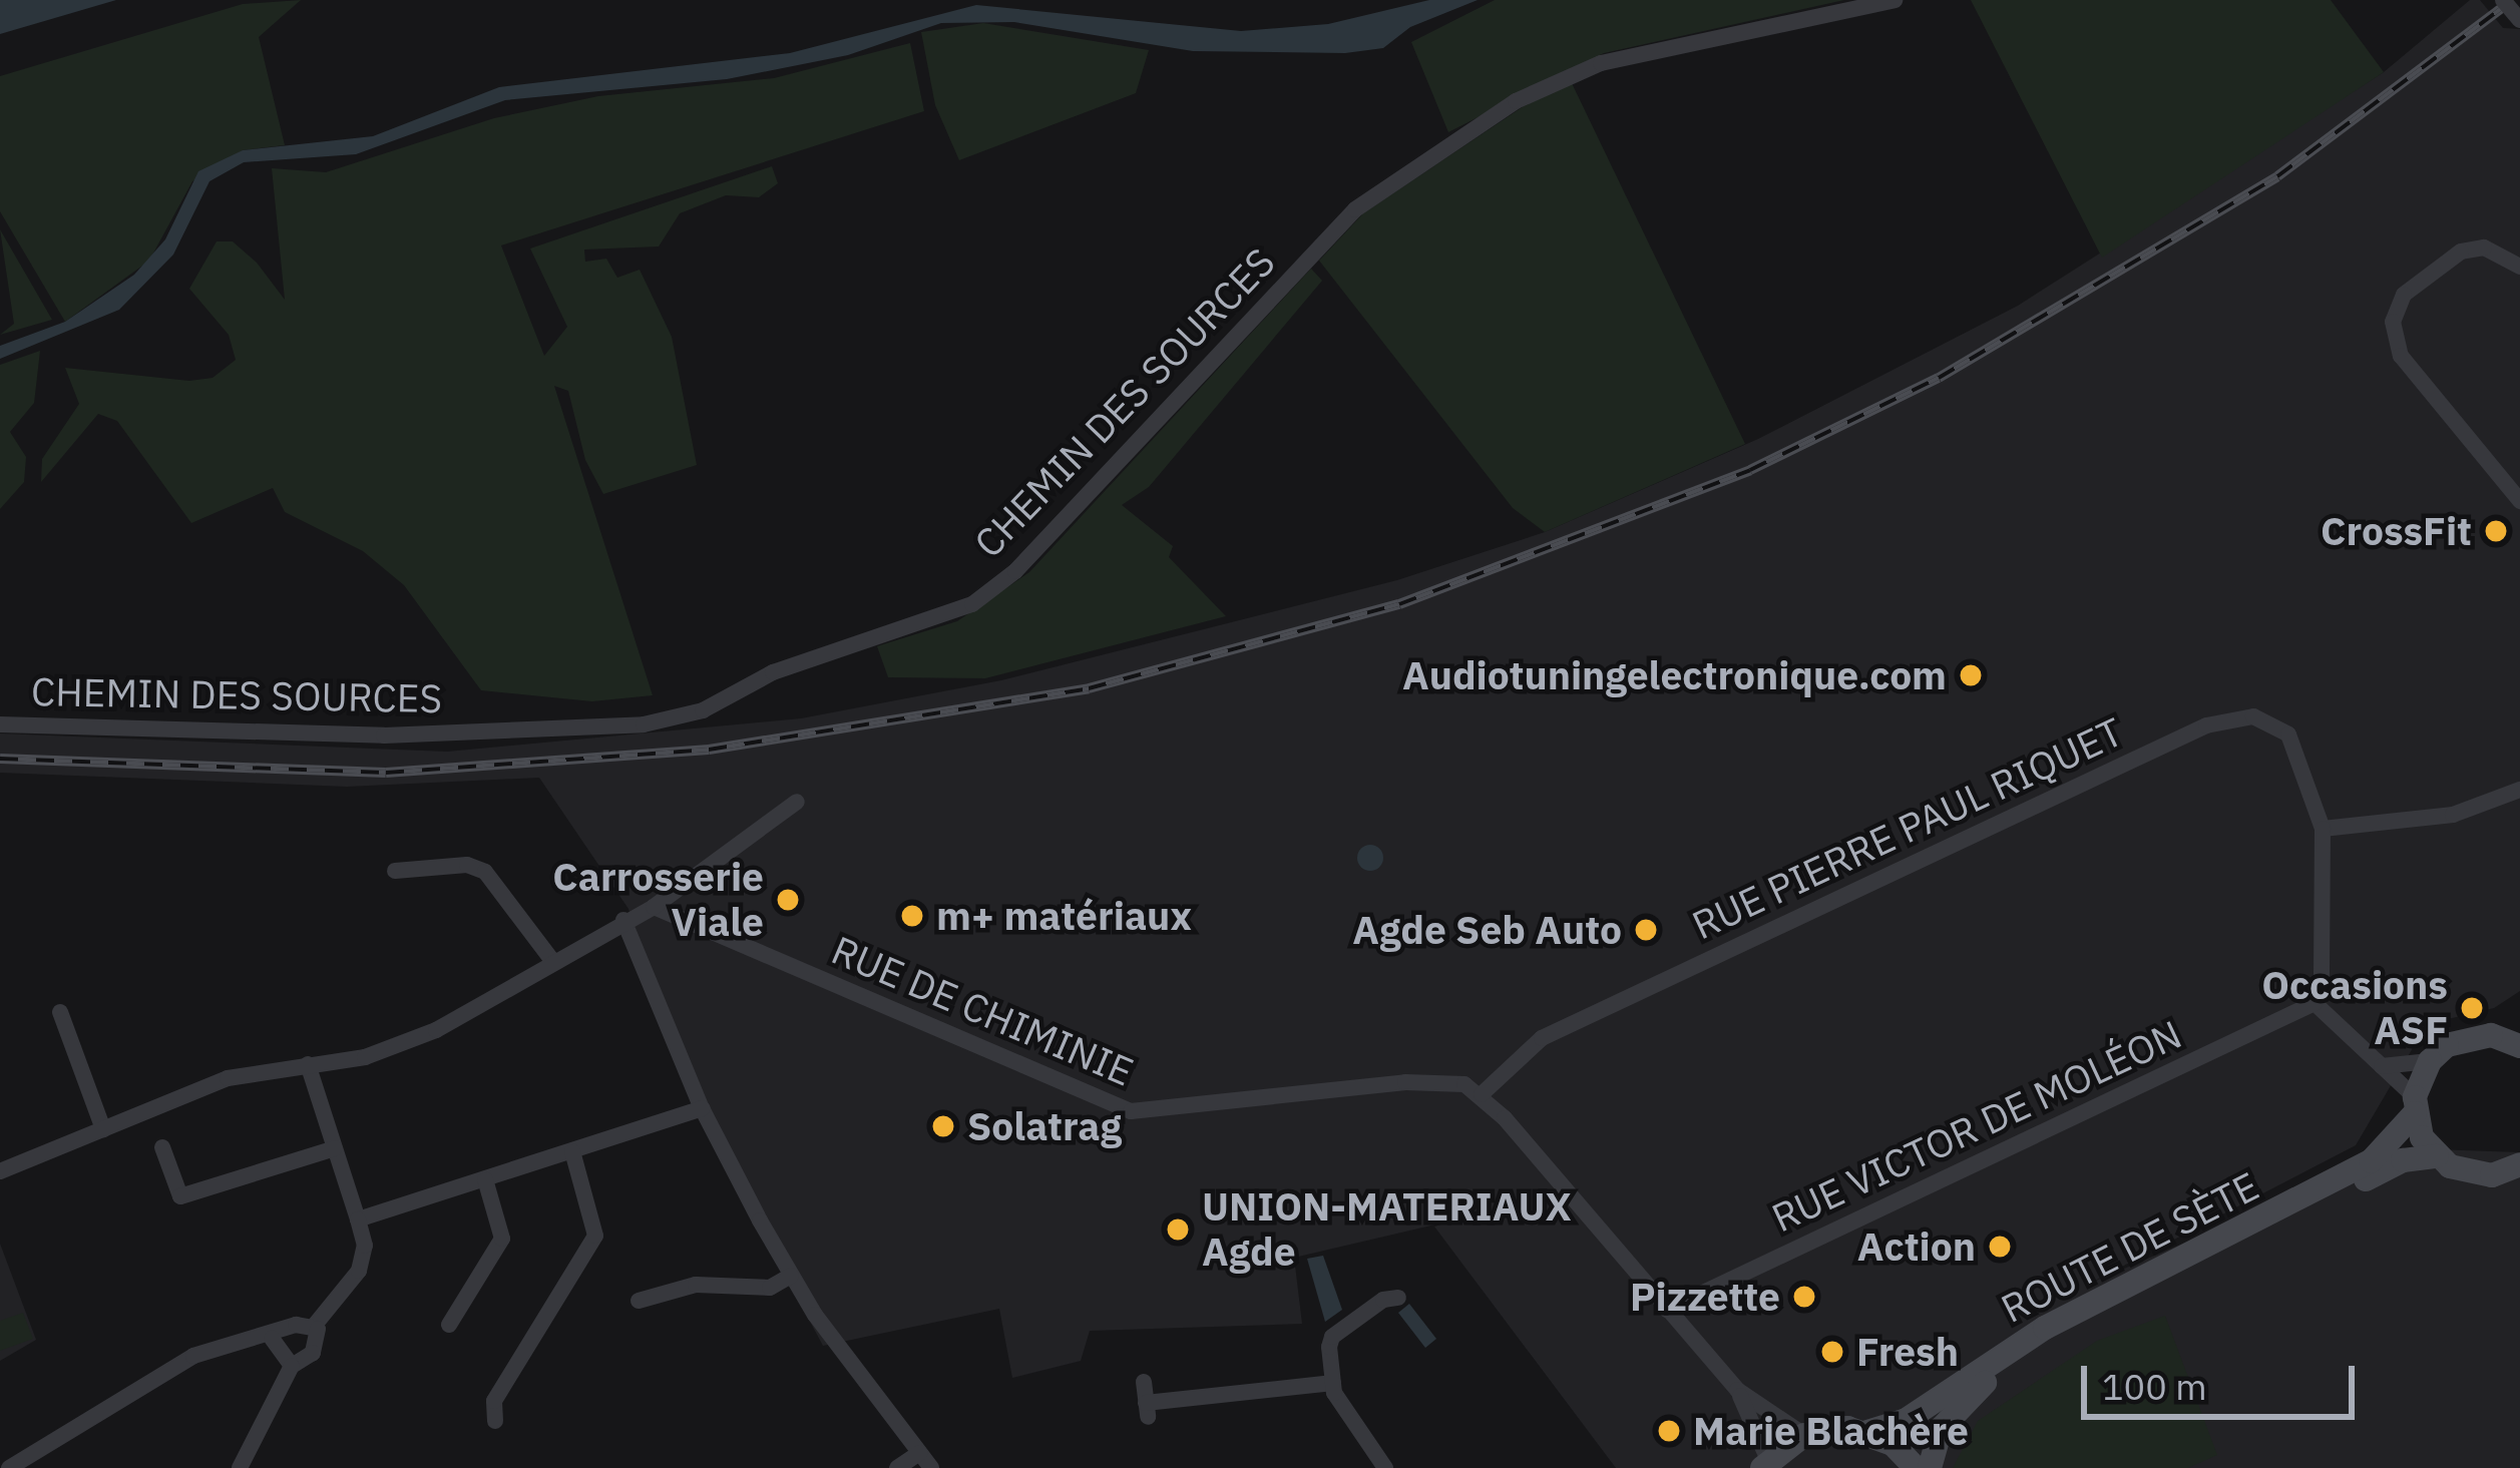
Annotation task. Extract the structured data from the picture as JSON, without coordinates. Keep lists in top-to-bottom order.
{
  "streets": {
    "main road": ["ROUTE DE SÈTE"],
    "street": [
      "CHEMIN DES SOURCES",
      "RUE PIERRE PAUL RIQUET",
      "RUE DE CHIMINIE",
      "RUE VICTOR DE MOLÉON"
    ]
  },
  "crossings": [
    ["RUE PIERRE PAUL RIQUET", "RUE DE CHIMINIE"]
  ],
  "places": [
    "CrossFit",
    "Audiotuningelectronique.com",
    "Carrosserie Viale",
    "m+ matériaux",
    "Agde Seb Auto",
    "Occasions ASF",
    "Solatrag",
    "UNION-MATERIAUX Agde",
    "Action",
    "Pizzette",
    "Fresh",
    "Marie Blachère"
  ],
  "scale_bar": "100 m"
}
